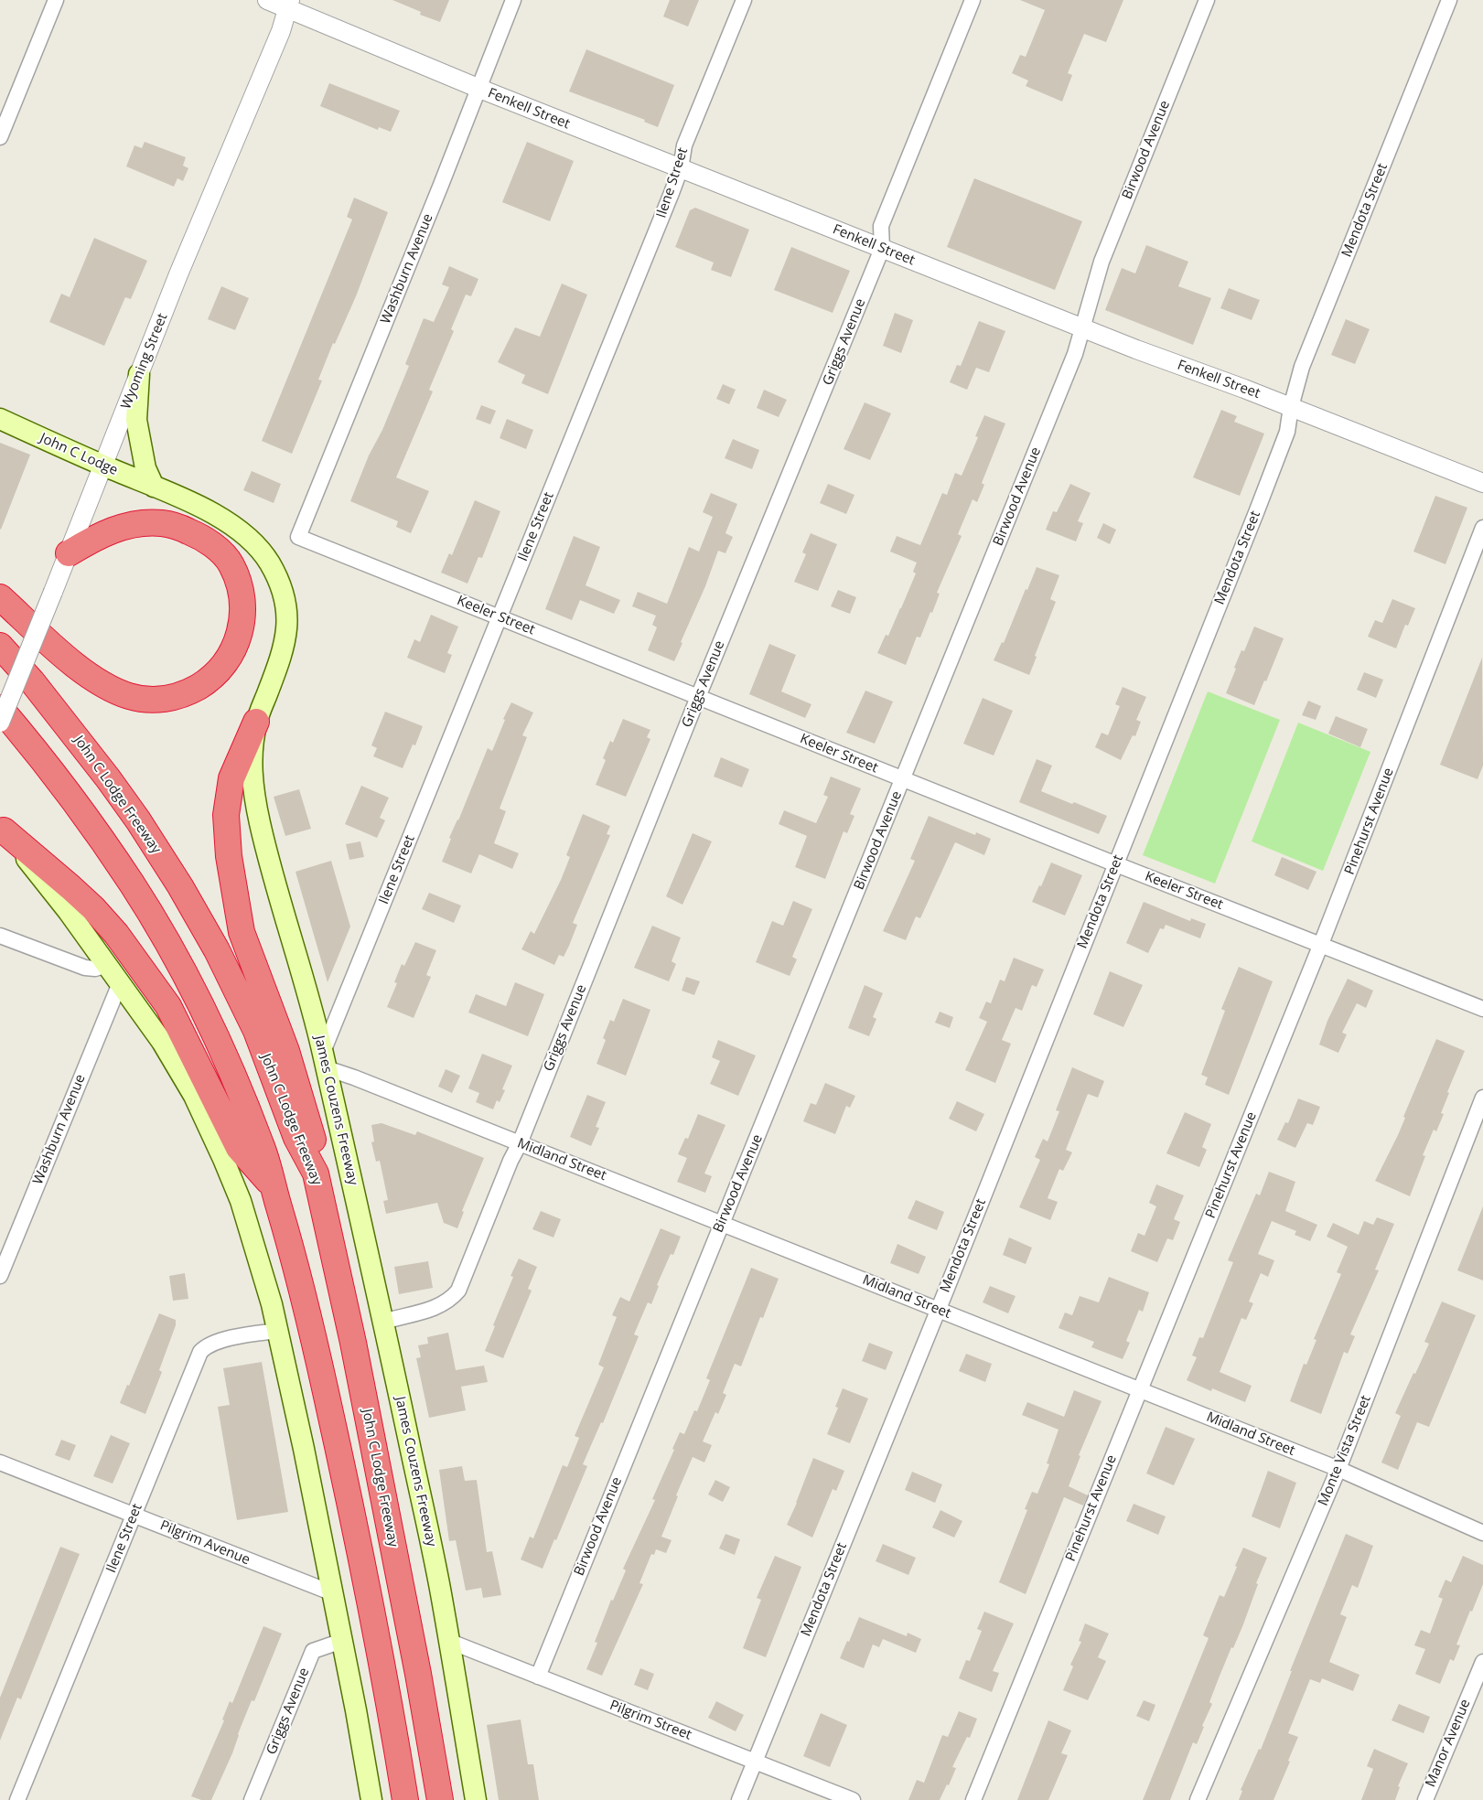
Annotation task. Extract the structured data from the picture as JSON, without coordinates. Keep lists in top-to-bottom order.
{
  "streets": {
    "highway": ["John C Lodge Freeway"],
    "main road": ["John C Lodge", "James Couzens Freeway"],
    "street": [
      "Fenkell Street",
      "Birwood Avenue",
      "Ilene Street",
      "Mendota Street",
      "Washburn Avenue",
      "Griggs Avenue",
      "Wyoming Street",
      "Keeler Street",
      "Pinehurst Avenue",
      "Midland Street",
      "Monte Vista Street",
      "Pilgrim Avenue",
      "Pilgrim Street",
      "Manor Avenue"
    ]
  },
  "crossings": [
    ["Fenkell Street", "Birwood Avenue"],
    ["Fenkell Street", "Ilene Street"],
    ["Fenkell Street", "Mendota Street"],
    ["Fenkell Street", "Washburn Avenue"],
    ["Fenkell Street", "Griggs Avenue"],
    ["Fenkell Street", "Wyoming Street"],
    ["Birwood Avenue", "Keeler Street"],
    ["Birwood Avenue", "Midland Street"],
    ["Birwood Avenue", "Pilgrim Street"],
    ["Ilene Street", "Keeler Street"],
    ["Ilene Street", "James Couzens Freeway"],
    ["Ilene Street", "Midland Street"],
    ["Ilene Street", "Pilgrim Avenue"],
    ["Mendota Street", "Keeler Street"],
    ["Mendota Street", "Midland Street"],
    ["Mendota Street", "Pilgrim Street"],
    ["Washburn Avenue", "Keeler Street"],
    ["Griggs Avenue", "Keeler Street"],
    ["Griggs Avenue", "James Couzens Freeway"],
    ["Griggs Avenue", "Midland Street"],
    ["Wyoming Street", "John C Lodge"],
    ["John C Lodge", "James Couzens Freeway"],
    ["Keeler Street", "Pinehurst Avenue"],
    ["Pinehurst Avenue", "Midland Street"],
    ["James Couzens Freeway", "Midland Street"],
    ["James Couzens Freeway", "Pilgrim Street"],
    ["Midland Street", "Monte Vista Street"]
  ]
}
